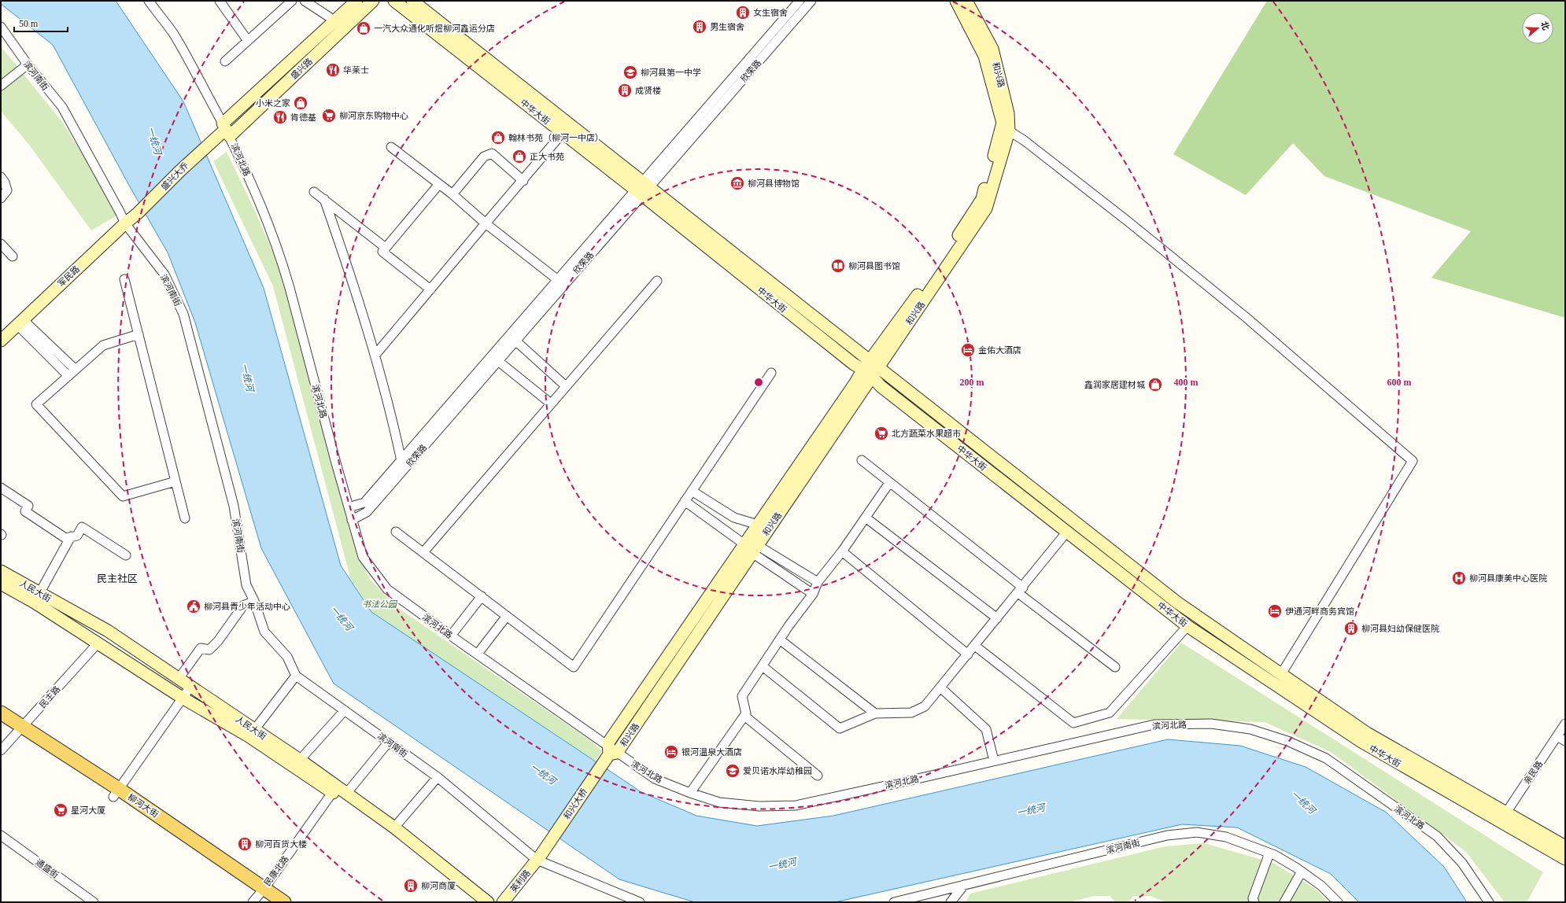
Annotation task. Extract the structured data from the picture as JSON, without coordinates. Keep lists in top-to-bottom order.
{
  "streets": {
    "main road": ["柳河大街"],
    "street": [
      "盛兴路",
      "欣荣路",
      "和兴路",
      "滨河南街",
      "中华大街",
      "滨河北路",
      "盛兴大乔",
      "军民路",
      "人民大街",
      "民主路",
      "亲民路",
      "和兴大桥",
      "通盛街",
      "民康北路",
      "英利路"
    ]
  },
  "crossings": [
    ["盛兴路", "滨河北路"],
    ["盛兴路", "盛兴大乔"],
    ["欣荣路", "中华大街"],
    ["欣荣路", "滨河北路"],
    ["和兴路", "中华大街"],
    ["和兴路", "滨河北路"],
    ["和兴路", "和兴大桥"],
    ["滨河南街", "军民路"],
    ["滨河南街", "和兴大桥"],
    ["滨河南街", "英利路"],
    ["中华大街", "亲民路"],
    ["滨河北路", "盛兴大乔"],
    ["滨河北路", "和兴大桥"],
    ["盛兴大乔", "军民路"],
    ["人民大街", "民主路"],
    ["人民大街", "民康北路"],
    ["民主路", "柳河大街"],
    ["和兴大桥", "英利路"],
    ["柳河大街", "民康北路"]
  ],
  "districts": ["民主社区"],
  "water": ["一统河"],
  "parks": ["书法公园"],
  "places": {
    "building": [
      "女生宿舍",
      "男生宿舍",
      "成贤楼",
      "柳河县妇幼保健医院",
      "柳河百货大楼",
      "柳河商厦"
    ],
    "shop": [
      "一汽大众通化听煜柳河鑫运分店",
      "小米之家",
      "翰林书苑（柳河一中店）",
      "正大书苑",
      "鑫润家居建材城"
    ],
    "restaurant": ["华莱士", "肯德基"],
    "school or university": ["柳河县第一中学", "爱贝诺水岸幼稚园"],
    "supermarket": ["柳河京东购物中心", "北方蔬菜水果超市", "星河大厦"],
    "museum": ["柳河县博物馆"],
    "library": ["柳河县图书馆"],
    "hotel": ["金佑大酒店", "伊通河畔商务宾馆", "银河温泉大酒店"],
    "hospital": ["柳河县康美中心医院"],
    "public building": ["柳河县青少年活动中心"]
  },
  "scale_bar": "50 m",
  "north": "right",
  "rings": ["200 m", "400 m", "600 m"]
}
